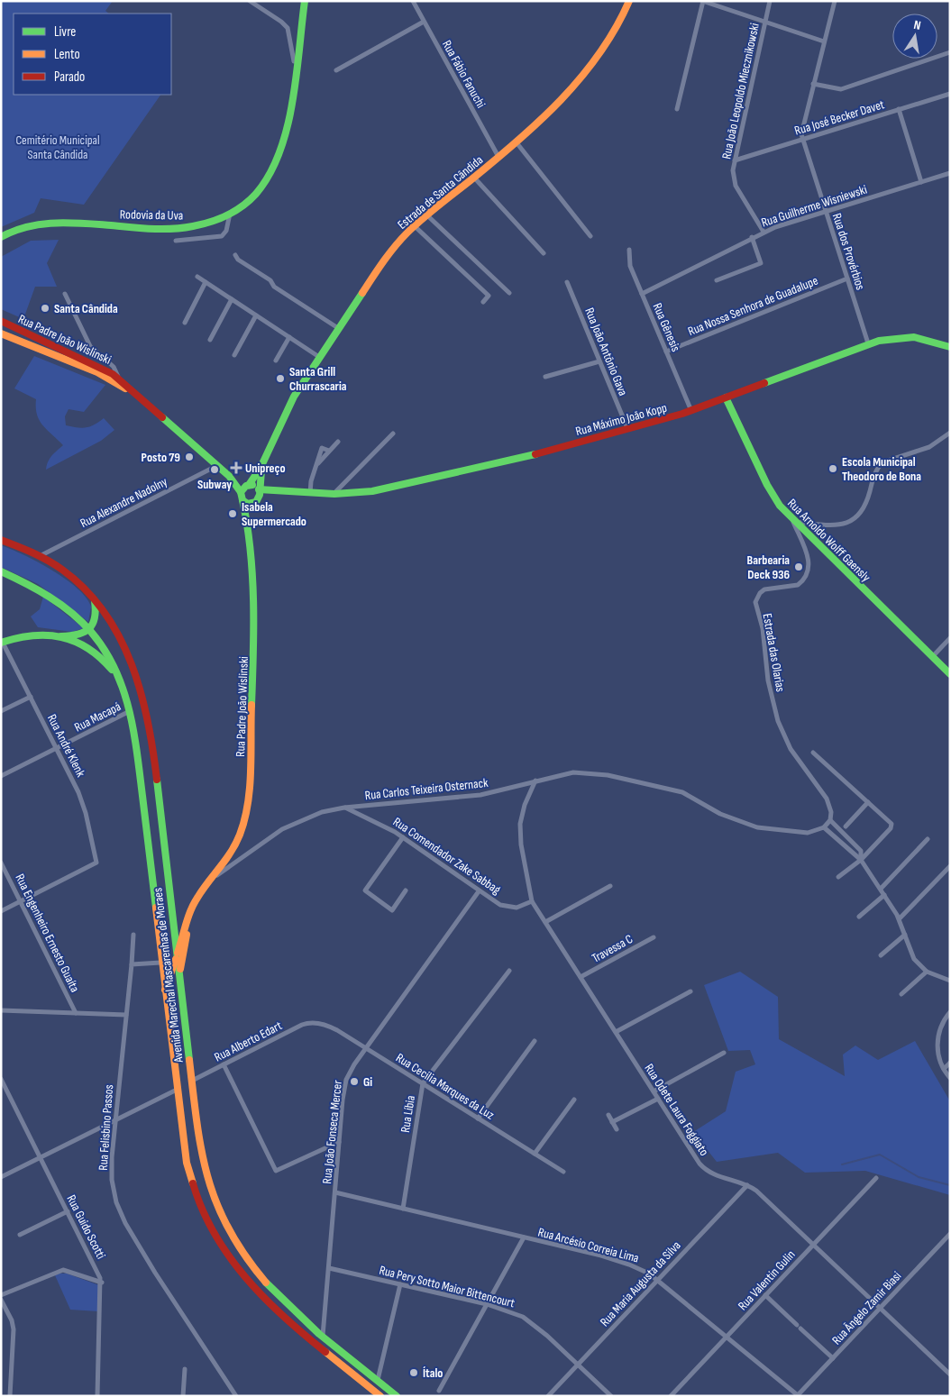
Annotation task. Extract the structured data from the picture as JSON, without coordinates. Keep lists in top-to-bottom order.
{
  "streets": {
    "main road": [
      "Estrada de Santa Cândida",
      "Rodovia da Uva",
      "Rua Padre João Wislinski",
      "Rua Máximo João Kopp",
      "Rua Arnoldo Wolff Gaensly",
      "Avenida Marechal Mascarenhas de Moraes"
    ],
    "street": [
      "Rua Fábio Fanuchi",
      "Rua João Leopoldo Miecznikowski",
      "Rua José Becker Davet",
      "Rua Guilherme Wisniewski",
      "Rua dos Provérbios",
      "Rua Nossa Senhora de Guadalupe",
      "Rua Gênesis",
      "Rua João Antônio Gava",
      "Rua Alexandre Nadolny",
      "Estrada das Olarias",
      "Rua Macapá",
      "Rua André Klenk",
      "Rua Carlos Teixeira Osternack",
      "Rua Comendador Zake Sabbag",
      "Rua Engenheiro Ernesto Guaíta",
      "Travessa C",
      "Rua Alberto Edart",
      "Rua Cecília Marques da Luz",
      "Rua Odete Laura Foggiato",
      "Rua Líbia",
      "Rua Felisbino Passos",
      "Rua João Fonseca Mercer",
      "Rua Guido Scotti",
      "Rua Arcésio Correia Lima",
      "Rua Valentin Gulin",
      "Rua Maria Augusta da Silva",
      "Rua Pery Sotto Maior Bittencourt",
      "Rua Ângelo Zamir Biasi"
    ]
  },
  "crossings": [
    ["Rua Fábio Fanuchi", "Estrada de Santa Cândida"],
    ["Rua João Leopoldo Miecznikowski", "Rua José Becker Davet"],
    ["Rua João Leopoldo Miecznikowski", "Rua Guilherme Wisniewski"],
    ["Rua José Becker Davet", "Rua dos Provérbios"],
    ["Estrada de Santa Cândida", "Rua Padre João Wislinski"],
    ["Estrada de Santa Cândida", "Rua Máximo João Kopp"],
    ["Rua Guilherme Wisniewski", "Rua dos Provérbios"],
    ["Rua Guilherme Wisniewski", "Rua Gênesis"],
    ["Rua dos Provérbios", "Rua Nossa Senhora de Guadalupe"],
    ["Rua dos Provérbios", "Rua Máximo João Kopp"],
    ["Rua Nossa Senhora de Guadalupe", "Rua Gênesis"],
    ["Rua Gênesis", "Rua Máximo João Kopp"],
    ["Rua Padre João Wislinski", "Rua Máximo João Kopp"],
    ["Rua Padre João Wislinski", "Rua Alexandre Nadolny"],
    ["Rua João Antônio Gava", "Rua Máximo João Kopp"],
    ["Rua Máximo João Kopp", "Rua Arnoldo Wolff Gaensly"],
    ["Rua Alexandre Nadolny", "Avenida Marechal Mascarenhas de Moraes"],
    ["Rua Arnoldo Wolff Gaensly", "Estrada das Olarias"],
    ["Rua Macapá", "Rua André Klenk"],
    ["Rua Macapá", "Avenida Marechal Mascarenhas de Moraes"],
    ["Rua André Klenk", "Rua Engenheiro Ernesto Guaíta"],
    ["Rua Carlos Teixeira Osternack", "Rua Comendador Zake Sabbag"],
    ["Rua Comendador Zake Sabbag", "Rua Odete Laura Foggiato"],
    ["Rua Comendador Zake Sabbag", "Rua João Fonseca Mercer"],
    ["Travessa C", "Rua Odete Laura Foggiato"],
    ["Avenida Marechal Mascarenhas de Moraes", "Rua Alberto Edart"],
    ["Avenida Marechal Mascarenhas de Moraes", "Rua João Fonseca Mercer"],
    ["Rua Alberto Edart", "Rua Cecília Marques da Luz"],
    ["Rua Cecília Marques da Luz", "Rua Líbia"],
    ["Rua Cecília Marques da Luz", "Rua João Fonseca Mercer"],
    ["Rua Odete Laura Foggiato", "Rua Valentin Gulin"],
    ["Rua Odete Laura Foggiato", "Rua Maria Augusta da Silva"],
    ["Rua Odete Laura Foggiato", "Rua Ângelo Zamir Biasi"],
    ["Rua Líbia", "Rua Arcésio Correia Lima"],
    ["Rua João Fonseca Mercer", "Rua Arcésio Correia Lima"],
    ["Rua João Fonseca Mercer", "Rua Pery Sotto Maior Bittencourt"],
    ["Rua Arcésio Correia Lima", "Rua Valentin Gulin"],
    ["Rua Arcésio Correia Lima", "Rua Maria Augusta da Silva"],
    ["Rua Arcésio Correia Lima", "Rua Ângelo Zamir Biasi"],
    ["Rua Maria Augusta da Silva", "Rua Pery Sotto Maior Bittencourt"]
  ],
  "parks": ["Cemitério Municipal Santa Cândida"],
  "places": {
    "other": [
      "Santa Cândida",
      "Santa Grill Churrascaria",
      "Posto 79",
      "Escola Municipal Theodoro de Bona",
      "Subway",
      "Isabela Supermercado",
      "Barbearia Deck 936",
      "Gi",
      "Ítalo"
    ],
    "health": ["Unipreço"]
  },
  "legend": ["Livre", "Lento", "Parado"],
  "north": "top"
}
